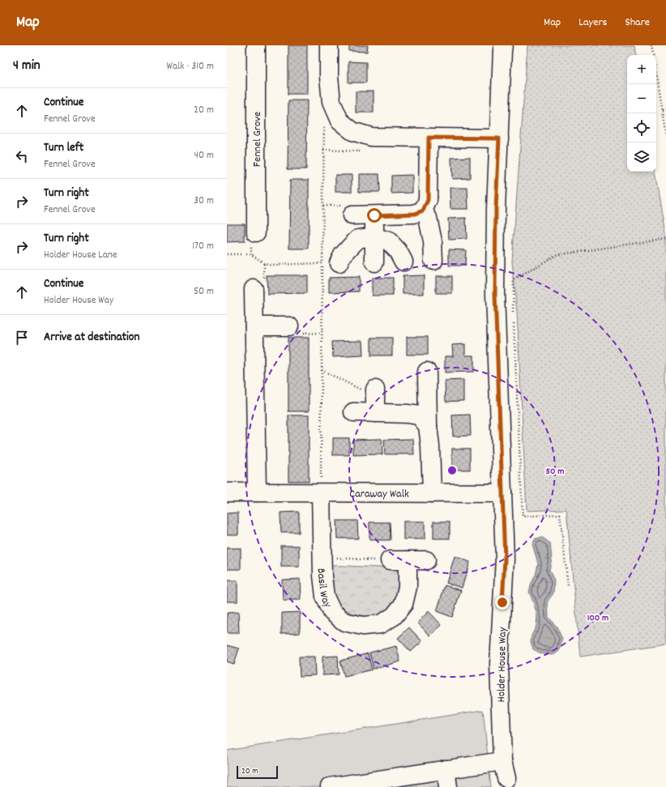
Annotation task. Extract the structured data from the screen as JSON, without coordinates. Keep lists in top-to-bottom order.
{
  "streets": {
    "street": [
      "Fennel Grove",
      "Caraway Walk",
      "Basil Way",
      "Holder House Way"
    ]
  },
  "crossings": [
    ["Caraway Walk", "Basil Way"],
    ["Caraway Walk", "Holder House Way"]
  ],
  "scale_bar": "20 m",
  "page": {
    "header": "Map",
    "nav": ["Map", "Layers", "Share"],
    "heading": ["4 min", "Walk · 310 m"],
    "map_buttons": ["+", "−"],
    "list": [
      ["Continue", "Fennel Grove", "20 m"],
      ["Turn left", "Fennel Grove", "40 m"],
      ["Turn right", "Fennel Grove", "30 m"],
      ["Turn right", "Holder House Lane", "170 m"],
      ["Continue", "Holder House Way", "50 m"],
      "Arrive at destination"
    ],
    "scale": "20 m"
  },
  "rings": ["50 m", "100 m"]
}
